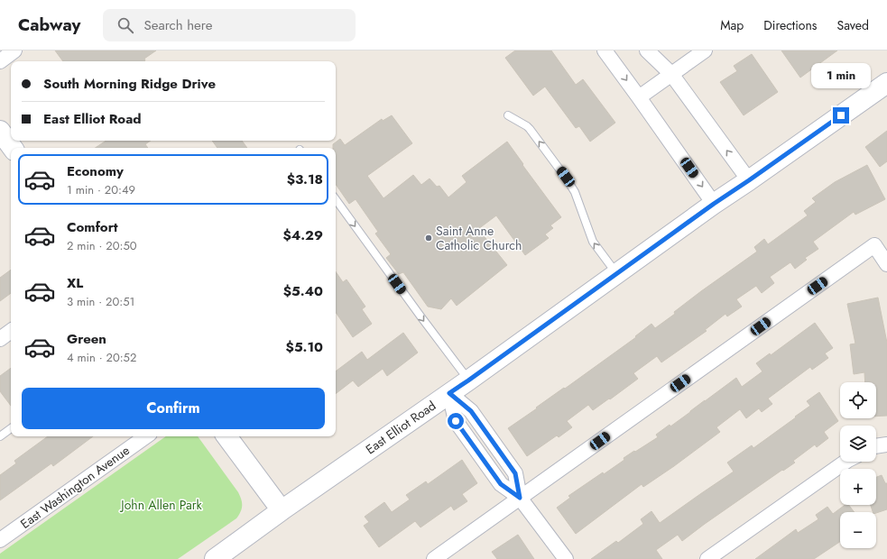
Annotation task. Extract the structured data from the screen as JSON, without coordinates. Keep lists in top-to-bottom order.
{
  "streets": {
    "main road": ["East Elliot Road"],
    "street": ["East Washington Avenue"]
  },
  "parks": ["John Allen Park"],
  "places": ["Saint Anne Catholic Church"],
  "page": {
    "header": "Cabway",
    "search": "Search here",
    "nav": ["Map", "Directions", "Saved"],
    "banner": ["South Morning Ridge Drive", "East Elliot Road"],
    "bubble": "1 min",
    "list": [
      {
        "name": "Economy",
        "note": "1 min · 20:49",
        "value": "$3.18"
      },
      {
        "name": "Comfort",
        "note": "2 min · 20:50",
        "value": "$4.29"
      },
      {
        "name": "XL",
        "note": "3 min · 20:51",
        "value": "$5.40"
      },
      {
        "name": "Green",
        "note": "4 min · 20:52",
        "value": "$5.10"
      }
    ],
    "buttons": "Confirm",
    "map_buttons": ["+", "−"]
  }
}
